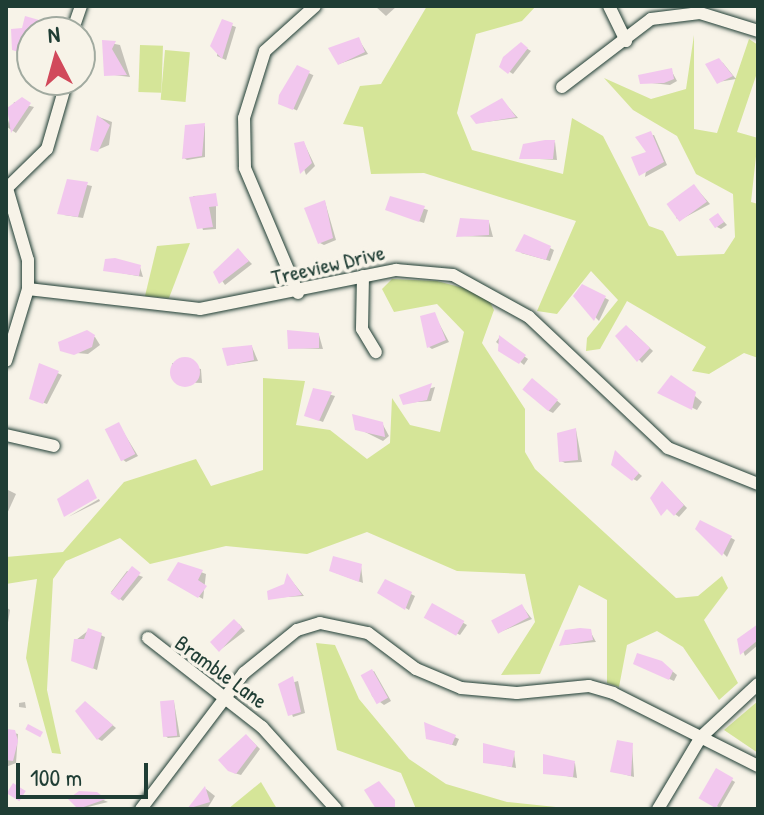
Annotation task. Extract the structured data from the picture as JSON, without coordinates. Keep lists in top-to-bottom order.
{
  "streets": {
    "street": ["Treeview Drive", "Bramble Lane"]
  },
  "scale_bar": "100 m",
  "north": "top"
}
